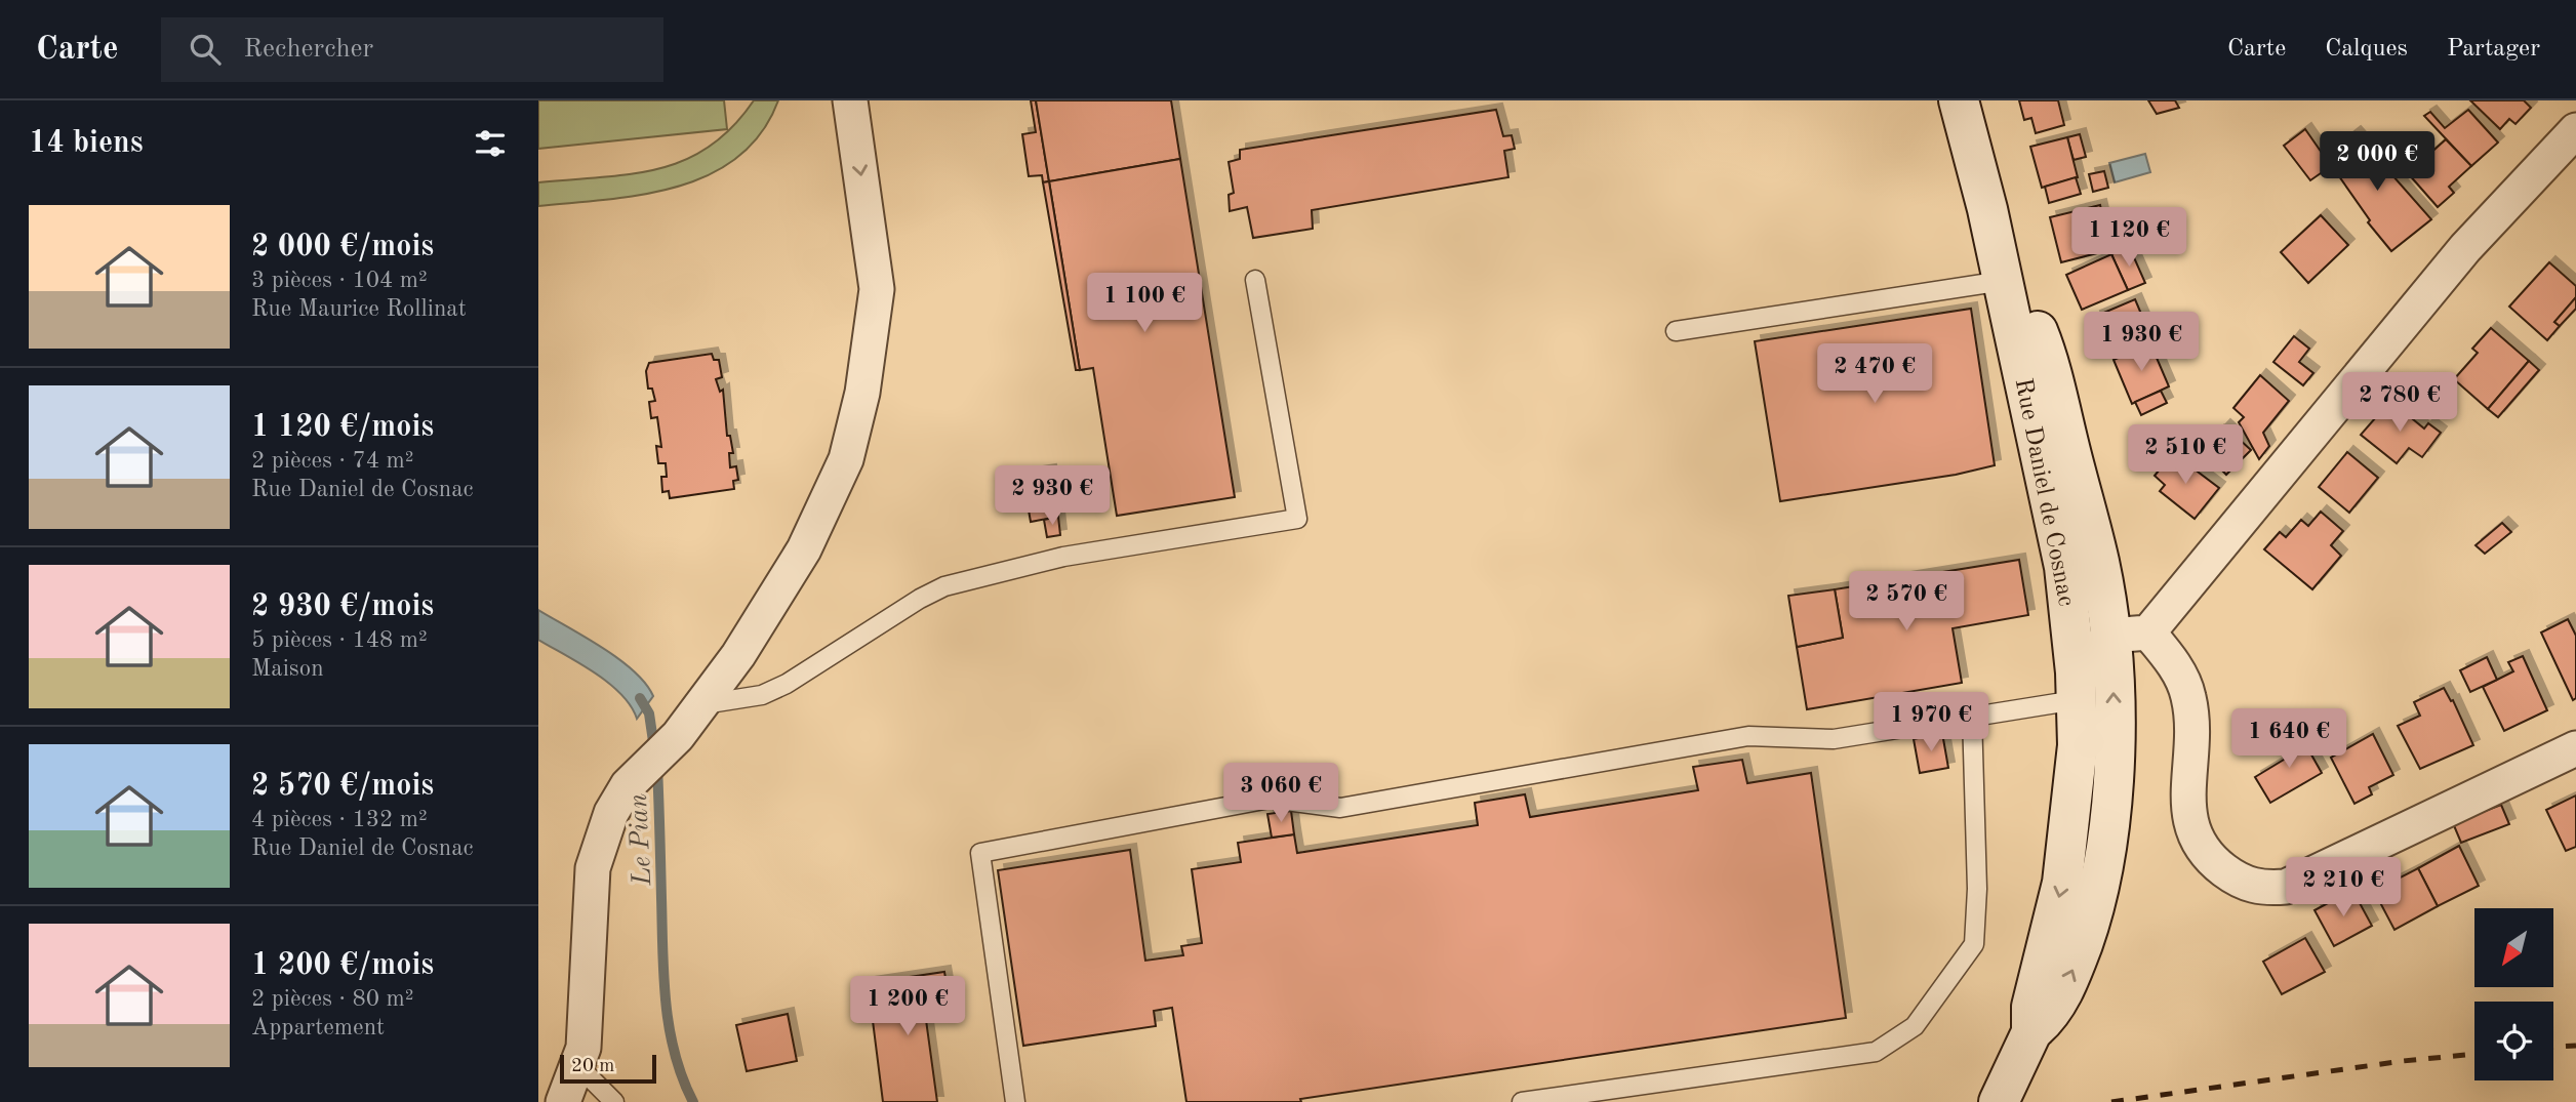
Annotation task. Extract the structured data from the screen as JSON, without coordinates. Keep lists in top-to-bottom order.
{
  "streets": {
    "street": ["Rue Daniel de Cosnac"]
  },
  "water": ["Le Pian"],
  "scale_bar": "20 m",
  "north": "bottom left",
  "page": {
    "header": "Carte",
    "search": "Rechercher",
    "nav": ["Carte", "Calques", "Partager"],
    "heading": "14 biens",
    "price": [
      "2 000 €",
      "1 120 €",
      "1 100 €",
      "1 930 €",
      "2 470 €",
      "2 780 €",
      "2 510 €",
      "2 930 €",
      "2 570 €",
      "1 970 €",
      "1 640 €",
      "3 060 €",
      "2 210 €",
      "1 200 €"
    ],
    "list": [
      {
        "name": "2 000 €/mois",
        "note": "3 pièces · 104 m² · Rue Maurice Rollinat"
      },
      {
        "name": "1 120 €/mois",
        "note": "2 pièces · 74 m² · Rue Daniel de Cosnac"
      },
      {
        "name": "2 930 €/mois",
        "note": "5 pièces · 148 m² · Maison"
      },
      {
        "name": "2 570 €/mois",
        "note": "4 pièces · 132 m² · Rue Daniel de Cosnac"
      },
      {
        "name": "1 200 €/mois",
        "note": "2 pièces · 80 m² · Appartement"
      }
    ],
    "scale": "20 m"
  }
}
